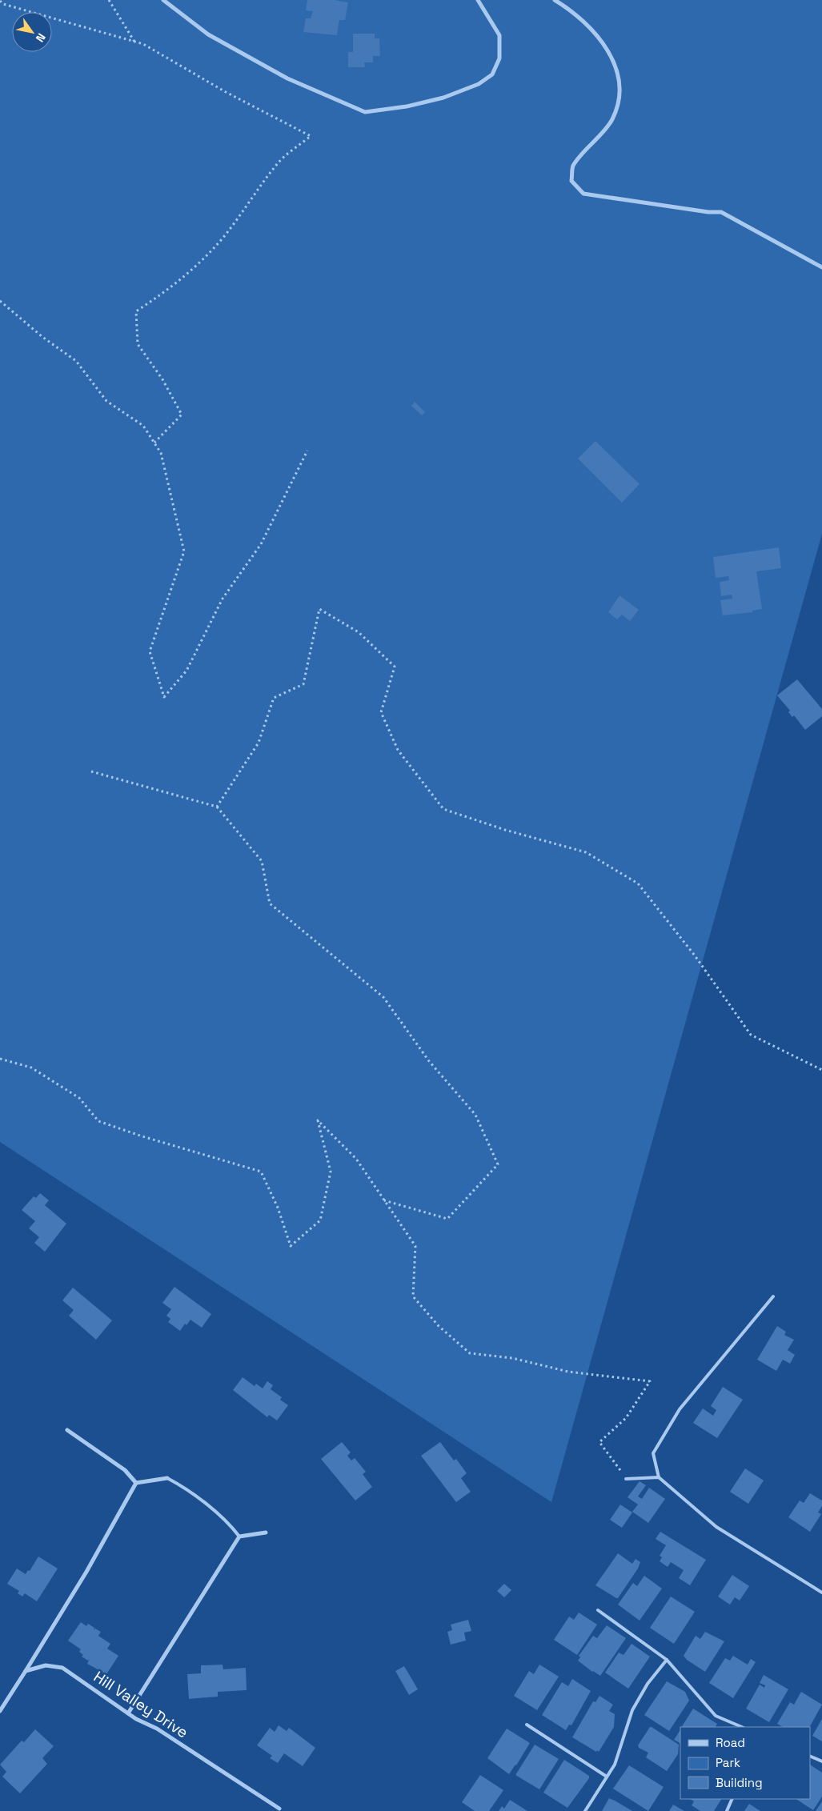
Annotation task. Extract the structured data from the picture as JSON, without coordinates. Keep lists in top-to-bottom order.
{
  "streets": {
    "street": ["Hill Valley Drive"]
  },
  "legend": ["Road", "Park", "Building"],
  "north": "bottom right"
}
